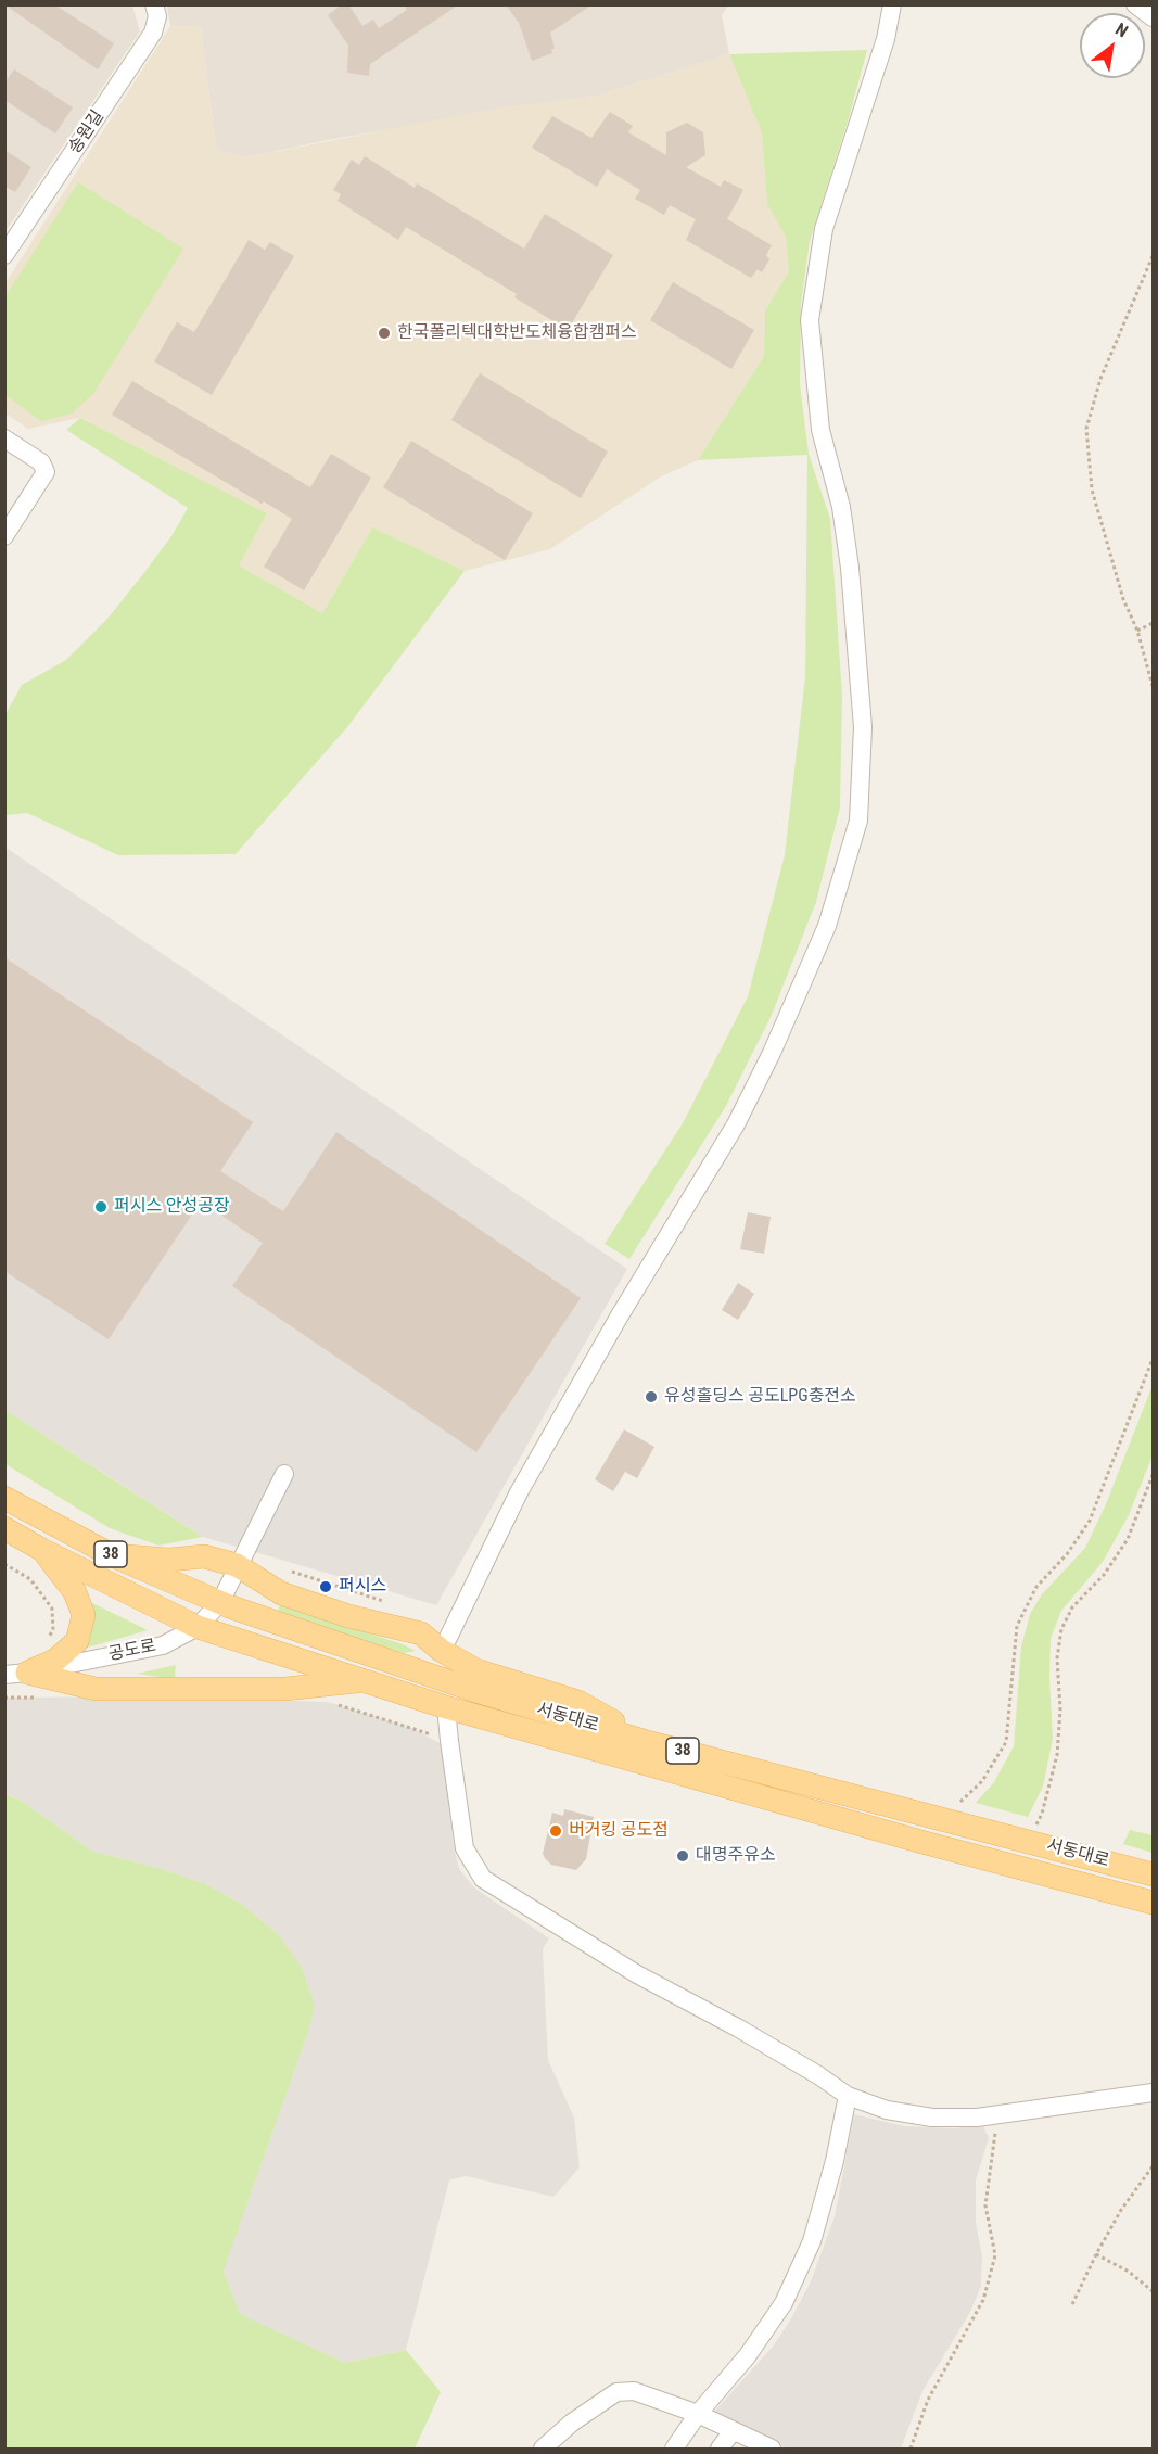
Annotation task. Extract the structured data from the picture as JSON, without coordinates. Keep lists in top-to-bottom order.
{
  "streets": {
    "main road": ["38", "서동대로"],
    "street": ["송원길", "공도로"]
  },
  "crossings": [
    ["공도로", "서동대로"]
  ],
  "places": [
    "한국폴리텍대학반도체융합캠퍼스",
    "퍼시스 안성공장",
    "유성홀딩스 공도LPG충전소",
    "퍼시스",
    "버거킹 공도점",
    "대명주유소"
  ],
  "north": "top right"
}
